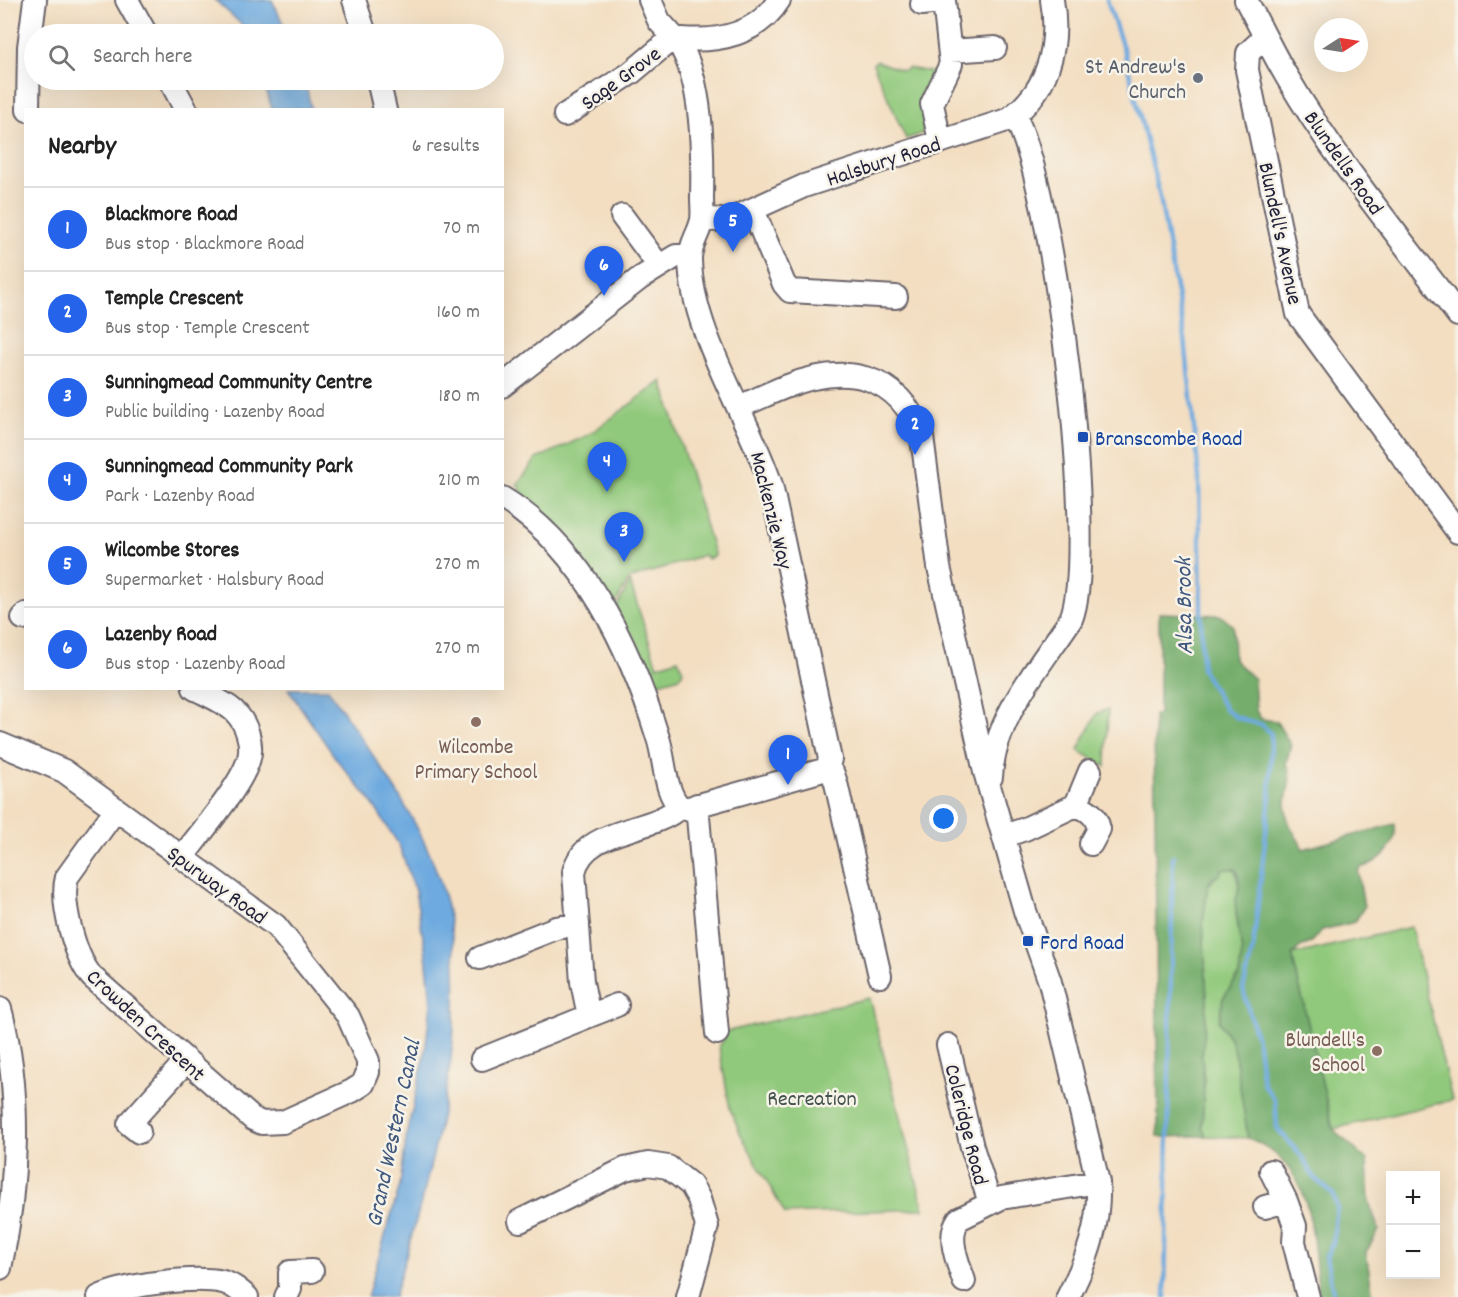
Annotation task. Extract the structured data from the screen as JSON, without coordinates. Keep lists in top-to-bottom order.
{
  "streets": {
    "street": [
      "Sage Grove",
      "Halsbury Road",
      "Blundells Road",
      "Blundell's Avenue",
      "Mackenzie Way",
      "Spurway Road",
      "Crowden Crescent",
      "Coleridge Road"
    ]
  },
  "crossings": [
    ["Sage Grove", "Mackenzie Way"],
    ["Halsbury Road", "Mackenzie Way"],
    ["Blundells Road", "Blundell's Avenue"],
    ["Spurway Road", "Crowden Crescent"]
  ],
  "water": ["Alsa Brook", "Grand Western Canal"],
  "parks": ["Recreation"],
  "places": {
    "other": ["St Andrew's Church", "Wilcombe Primary School", "Blundell's School"],
    "transit": ["Branscombe Road", "Ford Road"]
  },
  "north": "right",
  "page": {
    "search": "Search here",
    "heading": ["Nearby", "6 results"],
    "list": [
      {
        "mark": "1",
        "name": "Blackmore Road",
        "note": "Bus stop · Blackmore Road",
        "value": "70 m"
      },
      {
        "mark": "2",
        "name": "Temple Crescent",
        "note": "Bus stop · Temple Crescent",
        "value": "160 m"
      },
      {
        "mark": "3",
        "name": "Sunningmead Community Centre",
        "note": "Public building · Lazenby Road",
        "value": "180 m"
      },
      {
        "mark": "4",
        "name": "Sunningmead Community Park",
        "note": "Park · Lazenby Road",
        "value": "210 m"
      },
      {
        "mark": "5",
        "name": "Wilcombe Stores",
        "note": "Supermarket · Halsbury Road",
        "value": "270 m"
      },
      {
        "mark": "6",
        "name": "Lazenby Road",
        "note": "Bus stop · Lazenby Road",
        "value": "270 m"
      }
    ],
    "pins": [
      "5",
      "6",
      "2",
      "4",
      "3",
      "1"
    ],
    "map_buttons": ["+", "−"]
  }
}
